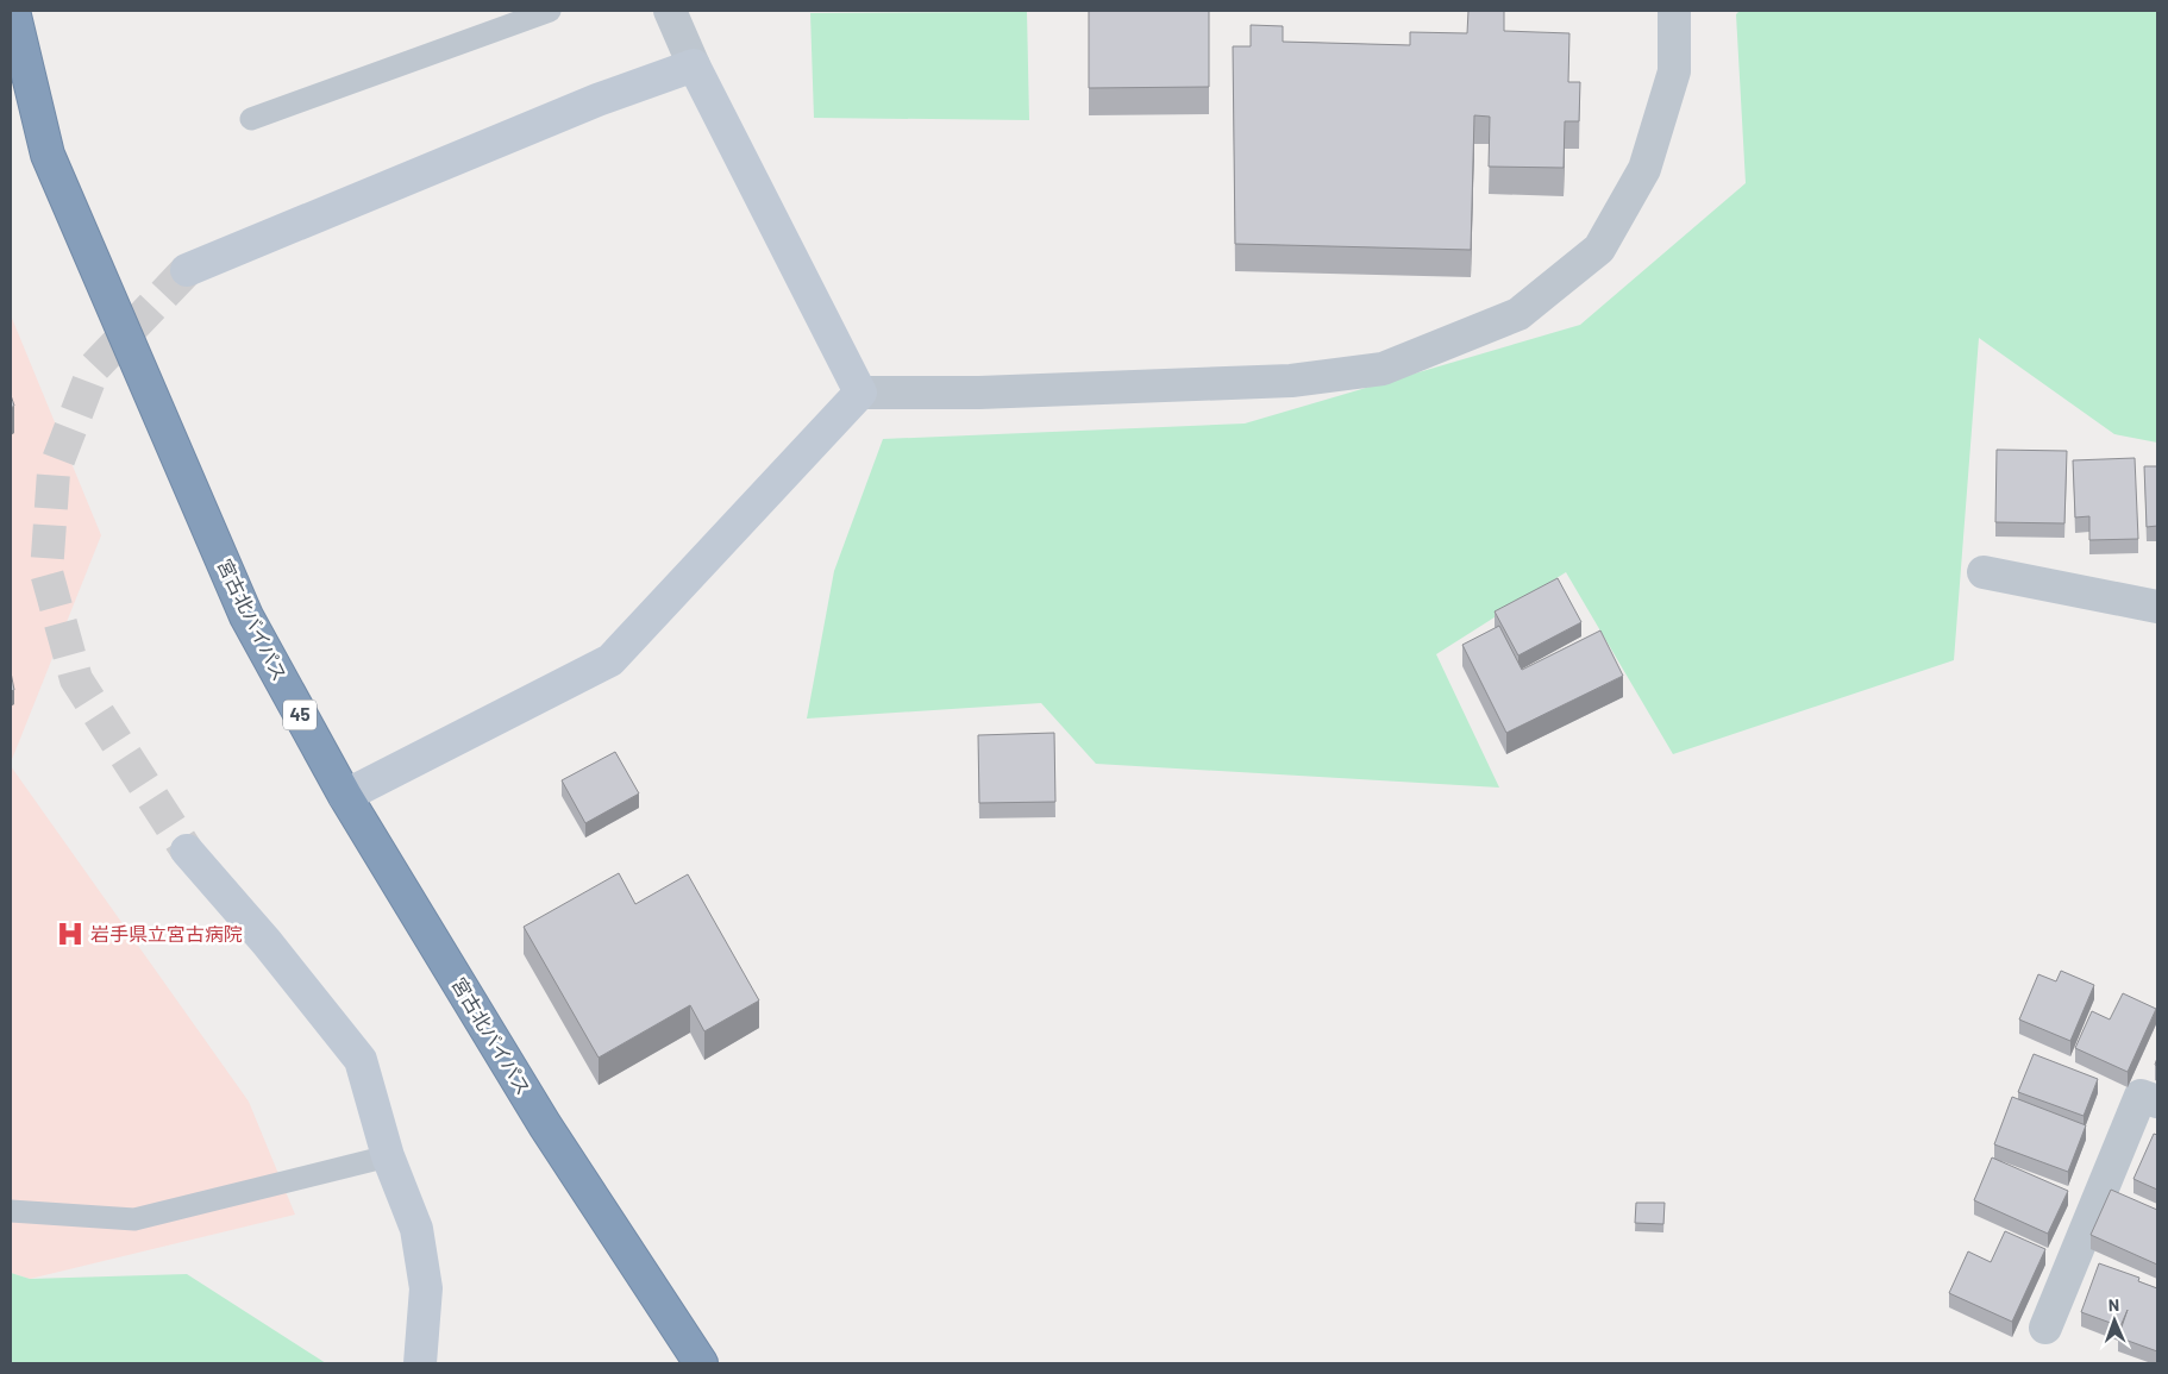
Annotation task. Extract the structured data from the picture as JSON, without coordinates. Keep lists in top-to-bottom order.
{
  "streets": {
    "highway": ["宮古北バイパス", "45"]
  },
  "places": {
    "hospital": ["岩手県立宮古病院"]
  },
  "north": "top"
}
